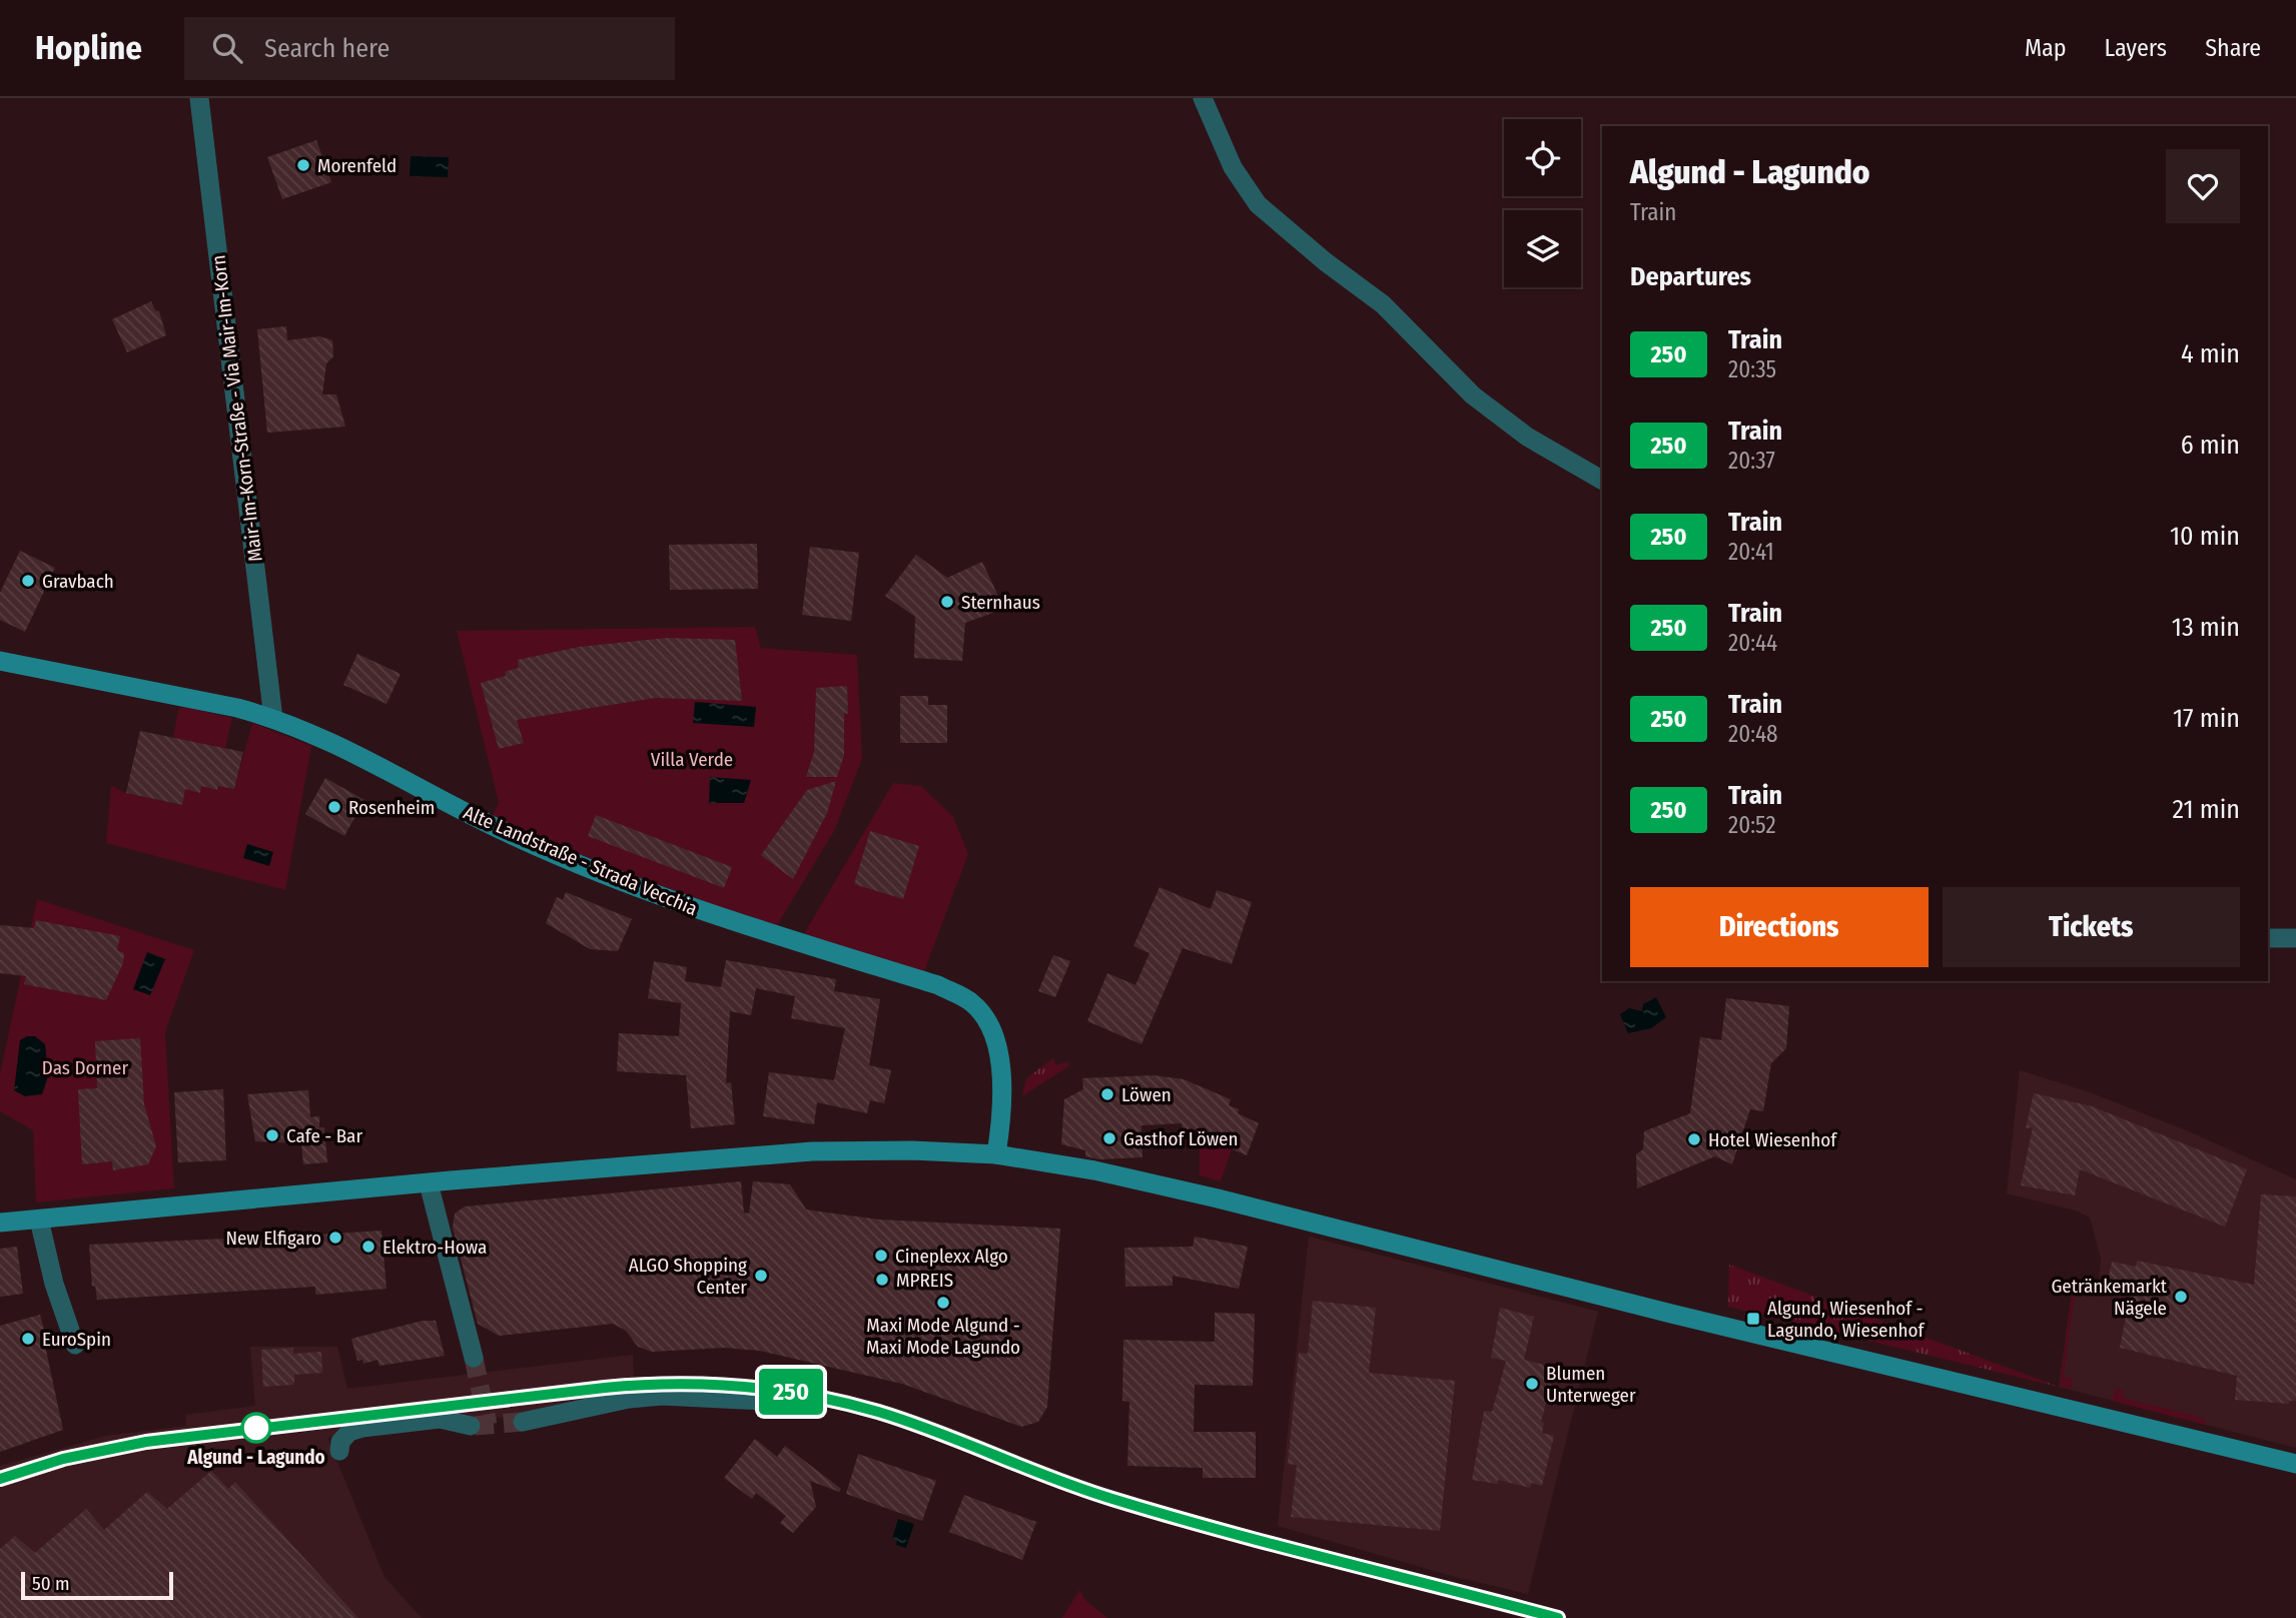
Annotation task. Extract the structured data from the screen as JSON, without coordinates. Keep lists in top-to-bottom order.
{
  "streets": {
    "main road": ["Alte Landstraße - Strada Vecchia"],
    "street": ["Mair-Im-Korn-Straße - Via Mair-Im-Korn"]
  },
  "crossings": [
    ["Mair-Im-Korn-Straße - Via Mair-Im-Korn", "Alte Landstraße - Strada Vecchia"]
  ],
  "parks": ["Villa Verde", "Das Dorner"],
  "places": {
    "other": [
      "Morenfeld",
      "Gravbach",
      "Sternhaus",
      "Rosenheim",
      "Löwen",
      "Cafe - Bar",
      "Gasthof Löwen",
      "Hotel Wiesenhof",
      "New Elfigaro",
      "Elektro-Howa",
      "Cineplexx Algo",
      "ALGO Shopping Center",
      "MPREIS",
      "Getränkemarkt Nägele",
      "Maxi Mode Algund - Maxi Mode Lagundo",
      "EuroSpin",
      "Blumen Unterweger",
      "Algund - Lagundo"
    ],
    "transit": ["Algund, Wiesenhof - Lagundo, Wiesenhof"]
  },
  "scale_bar": "50 m",
  "page": {
    "header": "Hopline",
    "search": "Search here",
    "nav": ["Map", "Layers", "Share"],
    "on_map": "250",
    "heading": [
      ["Algund - Lagundo", "Train"],
      "Departures"
    ],
    "list": [
      {
        "mark": "250",
        "name": "Train",
        "note": "20:35",
        "value": "4 min"
      },
      {
        "mark": "250",
        "name": "Train",
        "note": "20:37",
        "value": "6 min"
      },
      {
        "mark": "250",
        "name": "Train",
        "note": "20:41",
        "value": "10 min"
      },
      {
        "mark": "250",
        "name": "Train",
        "note": "20:44",
        "value": "13 min"
      },
      {
        "mark": "250",
        "name": "Train",
        "note": "20:48",
        "value": "17 min"
      },
      {
        "mark": "250",
        "name": "Train",
        "note": "20:52",
        "value": "21 min"
      }
    ],
    "buttons": ["Directions", "Tickets"],
    "scale": "50 m"
  }
}
